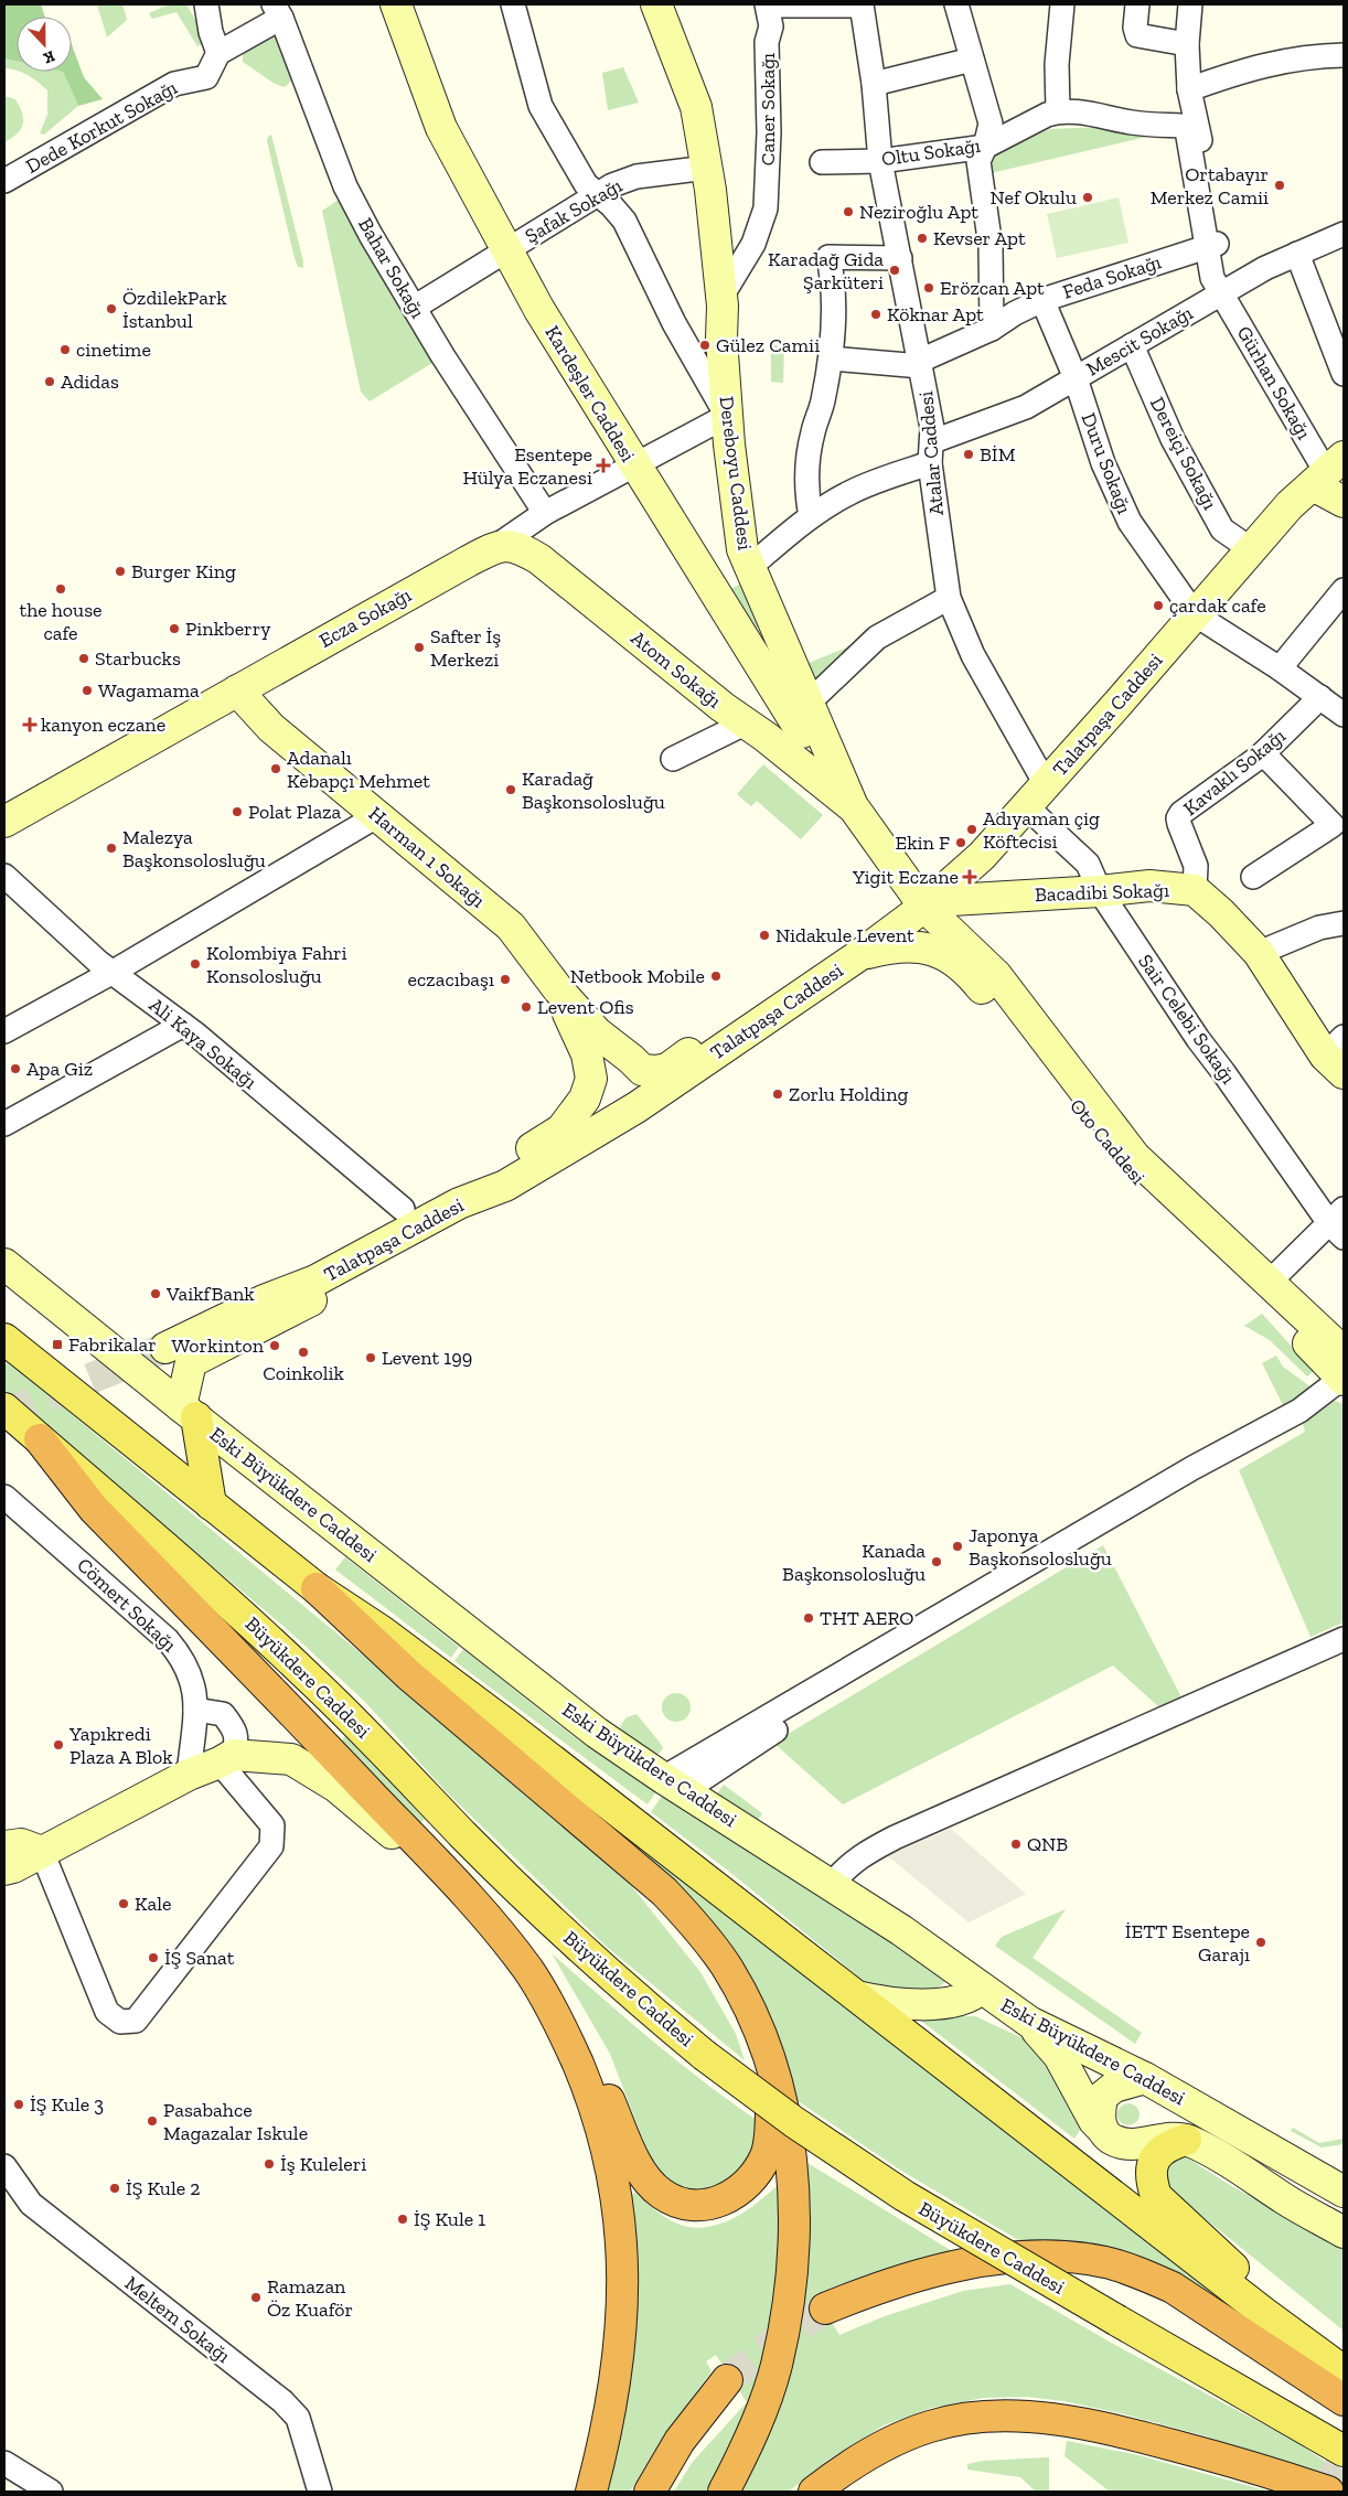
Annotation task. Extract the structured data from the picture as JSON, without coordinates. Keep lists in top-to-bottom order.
{
  "streets": {
    "main road": ["Büyükdere Caddesi"],
    "street": [
      "Caner Sokağı",
      "Dede Korkut Sokağı",
      "Oltu Sokağı",
      "Şafak Sokağı",
      "Bahar Sokağı",
      "Feda Sokağı",
      "Mescit Sokağı",
      "Gürhan Sokağı",
      "Kardeşler Caddesi",
      "Atalar Caddesi",
      "Dereiçi Sokağı",
      "Duru Sokağı",
      "Dereboyu Caddesi",
      "Ecza Sokağı",
      "Atom Sokağı",
      "Talatpaşa Caddesi",
      "Kavaklı Sokağı",
      "Harman 1 Sokağı",
      "Bacadibi Sokağı",
      "Sair Celebi Sokağı",
      "Ali Kaya Sokağı",
      "Oto Caddesi",
      "Eski Büyükdere Caddesi",
      "Cömert Sokağı",
      "Meltem Sokağı"
    ]
  },
  "crossings": [
    ["Caner Sokağı", "Atalar Caddesi"],
    ["Caner Sokağı", "Dereboyu Caddesi"],
    ["Oltu Sokağı", "Gürhan Sokağı"],
    ["Oltu Sokağı", "Atalar Caddesi"],
    ["Şafak Sokağı", "Bahar Sokağı"],
    ["Şafak Sokağı", "Kardeşler Caddesi"],
    ["Şafak Sokağı", "Dereboyu Caddesi"],
    ["Bahar Sokağı", "Ecza Sokağı"],
    ["Feda Sokağı", "Gürhan Sokağı"],
    ["Feda Sokağı", "Atalar Caddesi"],
    ["Feda Sokağı", "Duru Sokağı"],
    ["Mescit Sokağı", "Gürhan Sokağı"],
    ["Mescit Sokağı", "Atalar Caddesi"],
    ["Mescit Sokağı", "Dereiçi Sokağı"],
    ["Mescit Sokağı", "Duru Sokağı"],
    ["Mescit Sokağı", "Dereboyu Caddesi"],
    ["Gürhan Sokağı", "Talatpaşa Caddesi"],
    ["Kardeşler Caddesi", "Ecza Sokağı"],
    ["Kardeşler Caddesi", "Atom Sokağı"],
    ["Atalar Caddesi", "Talatpaşa Caddesi"],
    ["Dereiçi Sokağı", "Talatpaşa Caddesi"],
    ["Duru Sokağı", "Talatpaşa Caddesi"],
    ["Dereboyu Caddesi", "Ecza Sokağı"],
    ["Dereboyu Caddesi", "Atom Sokağı"],
    ["Dereboyu Caddesi", "Talatpaşa Caddesi"],
    ["Dereboyu Caddesi", "Bacadibi Sokağı"],
    ["Dereboyu Caddesi", "Oto Caddesi"],
    ["Ecza Sokağı", "Atom Sokağı"],
    ["Ecza Sokağı", "Harman 1 Sokağı"],
    ["Talatpaşa Caddesi", "Bacadibi Sokağı"],
    ["Talatpaşa Caddesi", "Sair Celebi Sokağı"],
    ["Talatpaşa Caddesi", "Oto Caddesi"],
    ["Kavaklı Sokağı", "Bacadibi Sokağı"],
    ["Bacadibi Sokağı", "Sair Celebi Sokağı"],
    ["Bacadibi Sokağı", "Oto Caddesi"]
  ],
  "places": {
    "other": [
      "Ortabayır Merkez Camii",
      "Nef Okulu",
      "Neziroğlu Apt",
      "Kevser Apt",
      "Karadağ Gida Şarküteri",
      "Erözcan Apt",
      "ÖzdilekPark İstanbul",
      "Köknar Apt",
      "Gülez Camii",
      "cinetime",
      "Adidas",
      "BİM",
      "Burger King",
      "the house cafe",
      "çardak cafe",
      "Pinkberry",
      "Safter İş Merkezi",
      "Starbucks",
      "Wagamama",
      "Adanalı Kebapçı Mehmet",
      "Karadağ Başkonsolosluğu",
      "Polat Plaza",
      "Adıyaman çig Köftecisi",
      "Ekin F",
      "Malezya Başkonsolosluğu",
      "Nidakule Levent",
      "Kolombiya Fahri Konsolosluğu",
      "Netbook Mobile",
      "eczacıbaşı",
      "Levent Ofis",
      "Apa Giz",
      "Zorlu Holding",
      "VaikfBank",
      "Workinton",
      "Coinkolik",
      "Levent 199",
      "Japonya Başkonsolosluğu",
      "Kanada Başkonsolosluğu",
      "THT AERO",
      "Yapıkredi Plaza A Blok",
      "QNB",
      "Kale",
      "İETT Esentepe Garajı",
      "İŞ Sanat",
      "İŞ Kule 3",
      "Pasabahce Magazalar Iskule",
      "İş Kuleleri",
      "İŞ Kule 2",
      "İŞ Kule 1",
      "Ramazan Öz Kuaför"
    ],
    "health": ["Esentepe Hülya Eczanesi", "kanyon eczane", "Yigit Eczane"],
    "transit": ["Fabrikalar"]
  },
  "north": "bottom"
}
